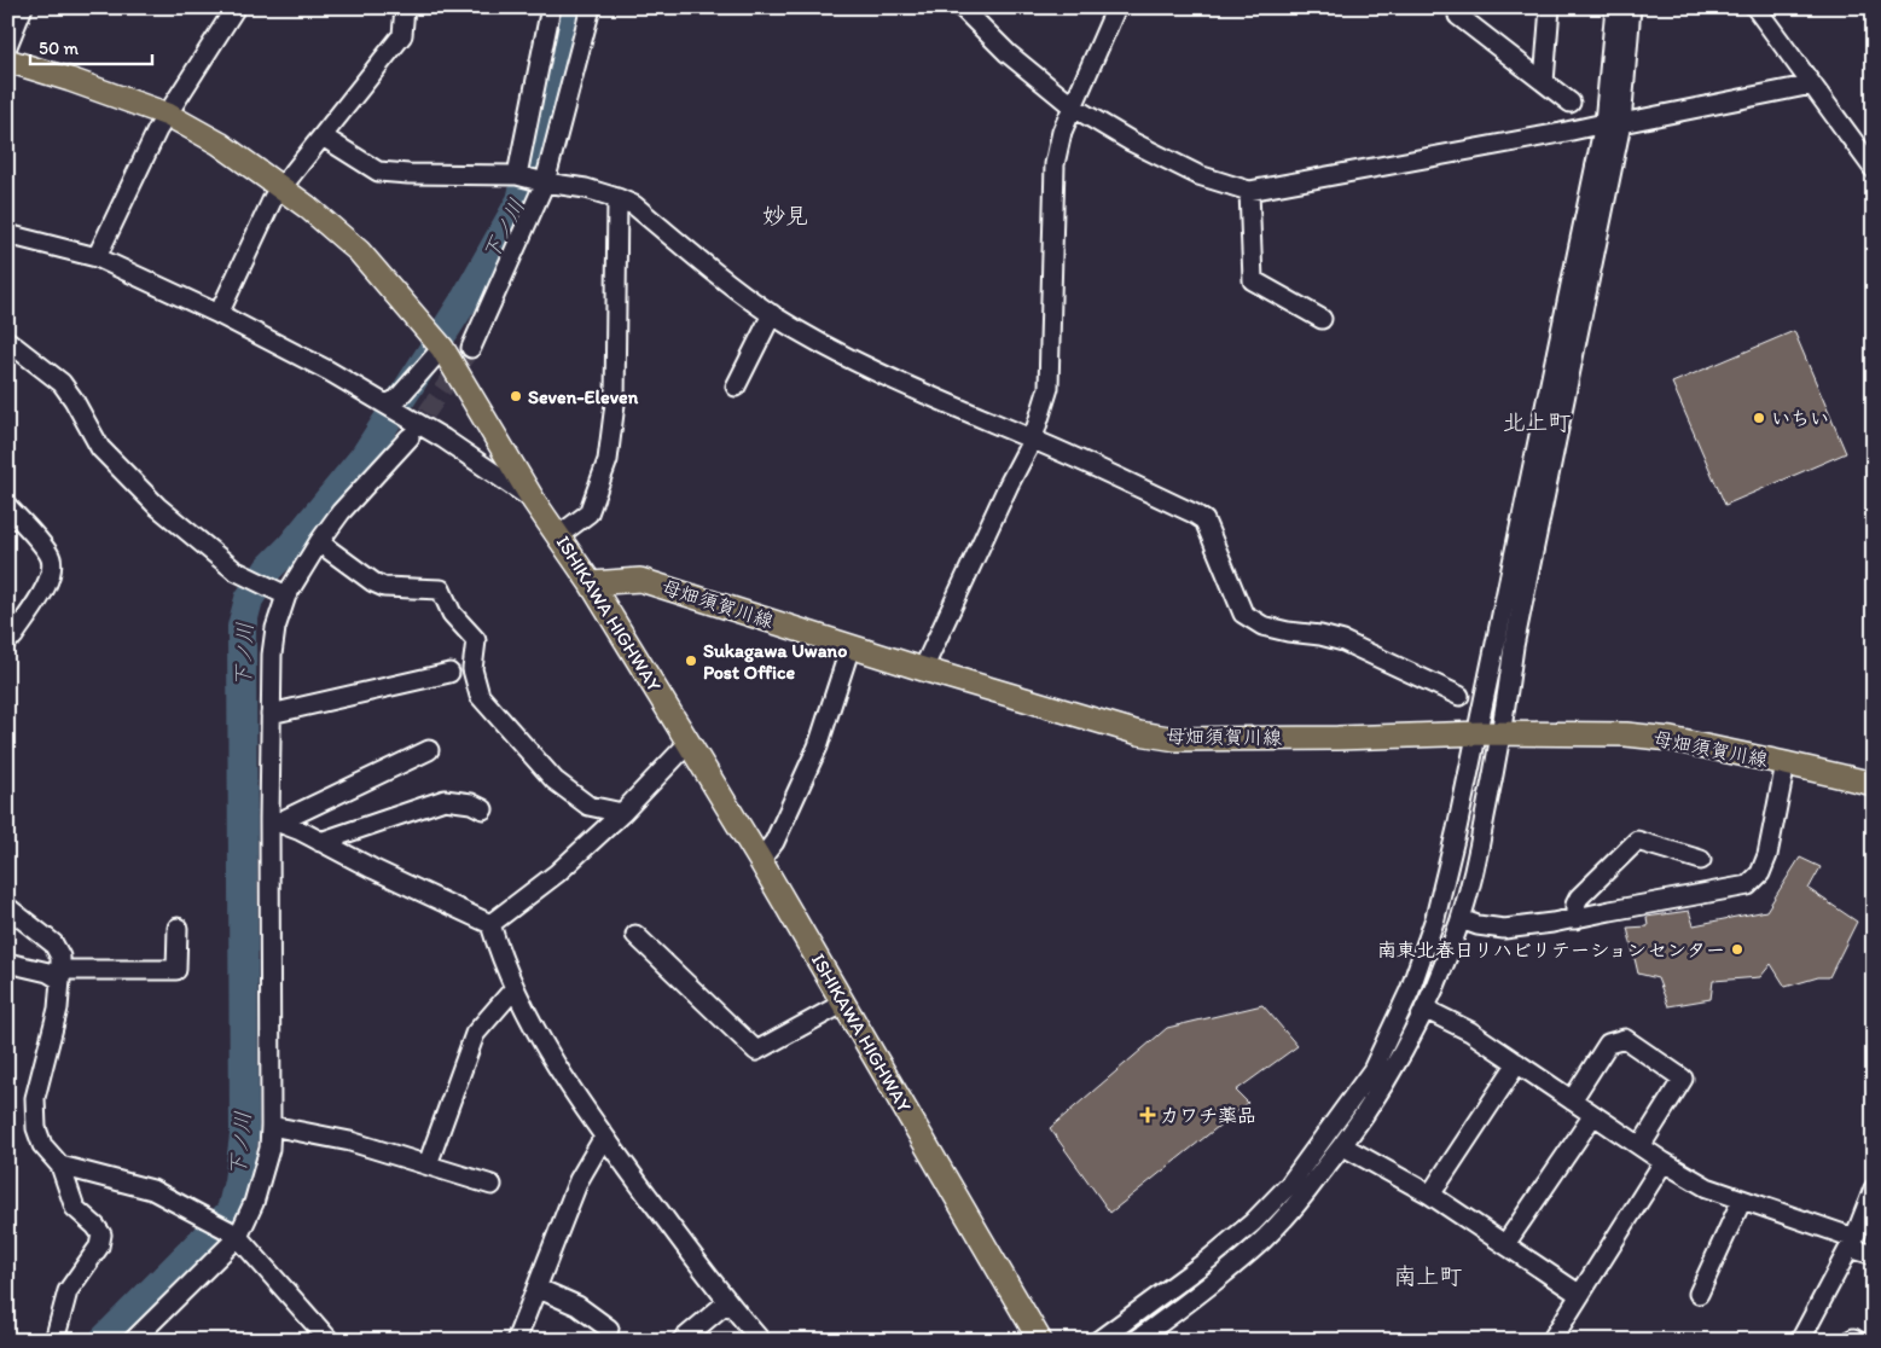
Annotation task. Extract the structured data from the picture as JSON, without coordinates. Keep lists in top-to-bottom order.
{
  "streets": {
    "main road": ["母畑須賀川線", "ISHIKAWA HIGHWAY"]
  },
  "crossings": [
    ["母畑須賀川線", "ISHIKAWA HIGHWAY"]
  ],
  "districts": ["妙見", "北上町", "南上町"],
  "water": ["下ノ川"],
  "places": {
    "other": [
      "Seven-Eleven",
      "いちい",
      "Sukagawa Uwano Post Office",
      "南東北春日リハビリテーションセンター"
    ],
    "health": ["カワチ薬品"]
  },
  "scale_bar": "50 m"
}
